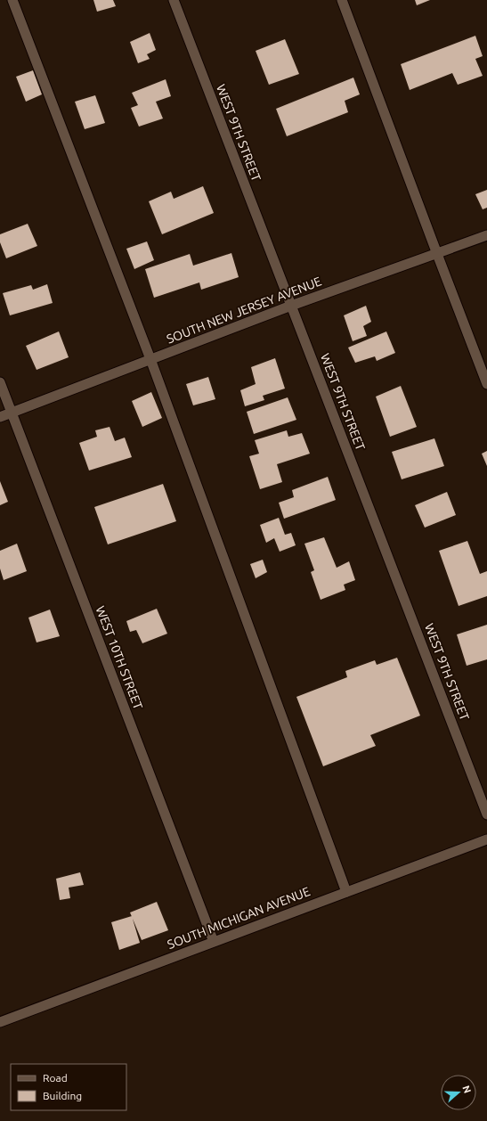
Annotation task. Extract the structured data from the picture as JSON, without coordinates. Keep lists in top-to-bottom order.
{
  "streets": {
    "street": [
      "WEST 9TH STREET",
      "SOUTH NEW JERSEY AVENUE",
      "WEST 10TH STREET",
      "SOUTH MICHIGAN AVENUE"
    ]
  },
  "crossings": [
    ["WEST 9TH STREET", "SOUTH NEW JERSEY AVENUE"],
    ["SOUTH NEW JERSEY AVENUE", "WEST 10TH STREET"],
    ["WEST 10TH STREET", "SOUTH MICHIGAN AVENUE"]
  ],
  "legend": ["Road", "Building"],
  "north": "right"
}
